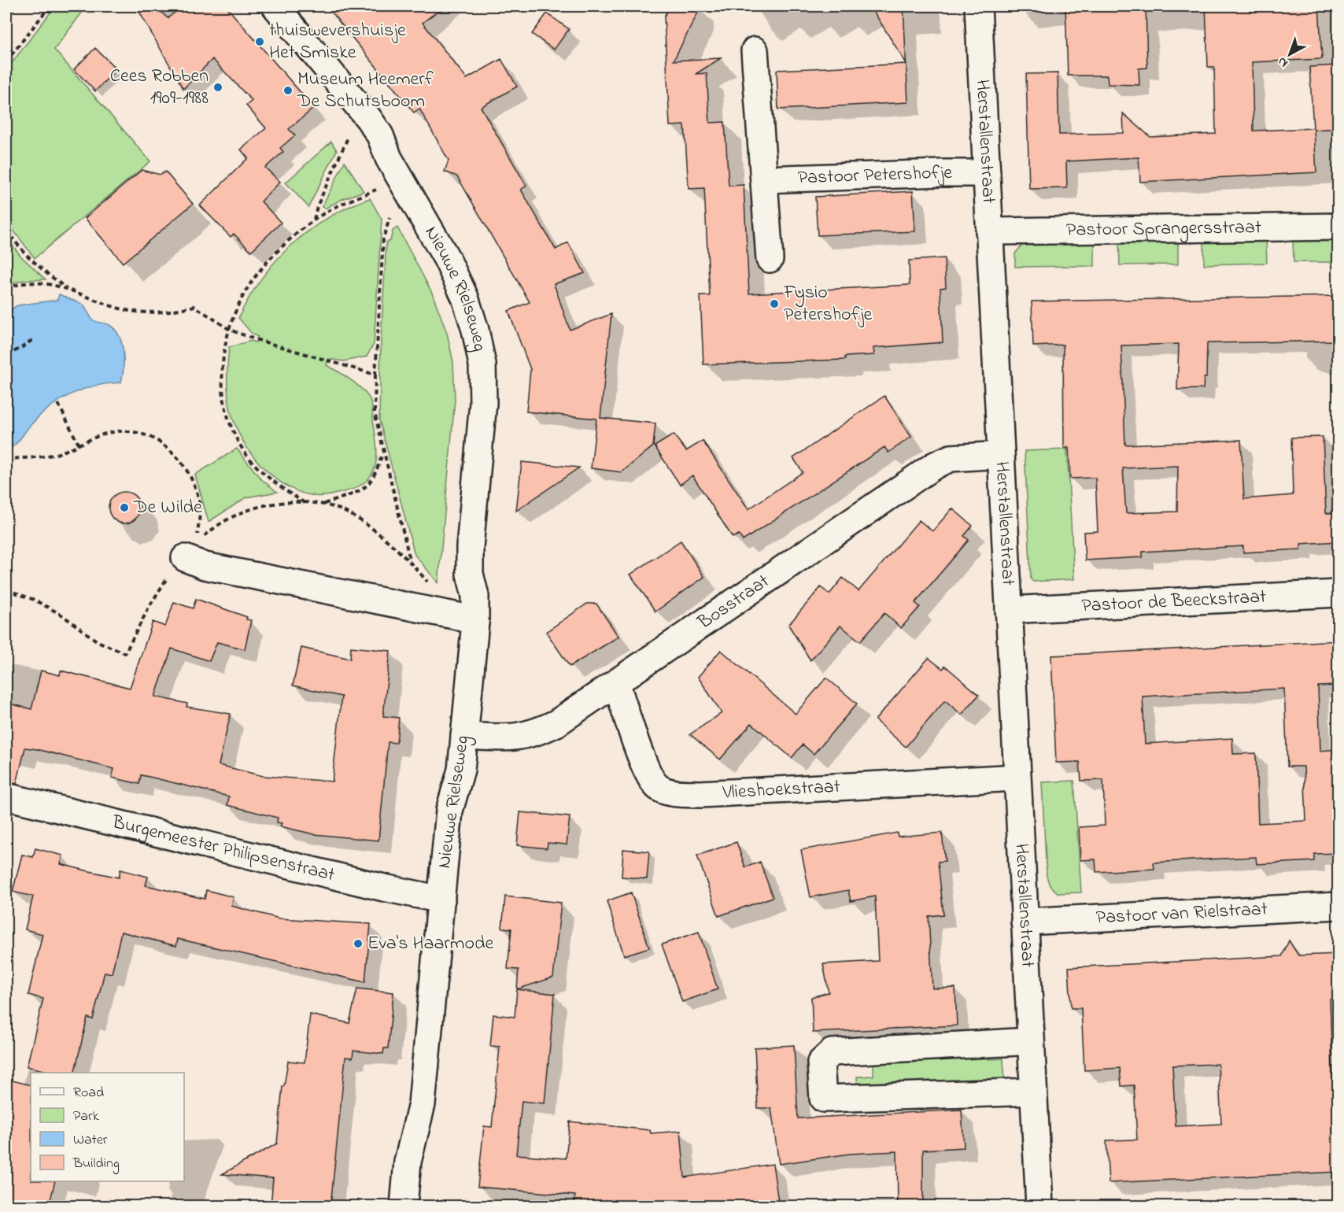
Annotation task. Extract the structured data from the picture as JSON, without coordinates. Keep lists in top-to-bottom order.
{
  "streets": {
    "street": [
      "Herstallenstraat",
      "Pastoor Petershofje",
      "Pastoor Sprangersstraat",
      "Nieuwe Rielseweg",
      "Bosstraat",
      "Pastoor de Beeckstraat",
      "Vlieshoekstraat",
      "Burgemeester Philipsenstraat",
      "Pastoor van Rielstraat"
    ]
  },
  "crossings": [
    ["Herstallenstraat", "Pastoor Petershofje"],
    ["Herstallenstraat", "Pastoor Sprangersstraat"],
    ["Herstallenstraat", "Bosstraat"],
    ["Herstallenstraat", "Pastoor de Beeckstraat"],
    ["Herstallenstraat", "Vlieshoekstraat"],
    ["Herstallenstraat", "Pastoor van Rielstraat"],
    ["Nieuwe Rielseweg", "Bosstraat"],
    ["Nieuwe Rielseweg", "Burgemeester Philipsenstraat"],
    ["Bosstraat", "Vlieshoekstraat"]
  ],
  "places": [
    "thuiswevershuisje Het Smiske",
    "Cees Robben 1909-1988",
    "Museum Heemerf De Schutsboom",
    "Fysio Petershofje",
    "De Wilde",
    "Eva's Haarmode"
  ],
  "legend": [
    "Road",
    "Park",
    "Water",
    "Building"
  ],
  "north": "bottom left"
}
